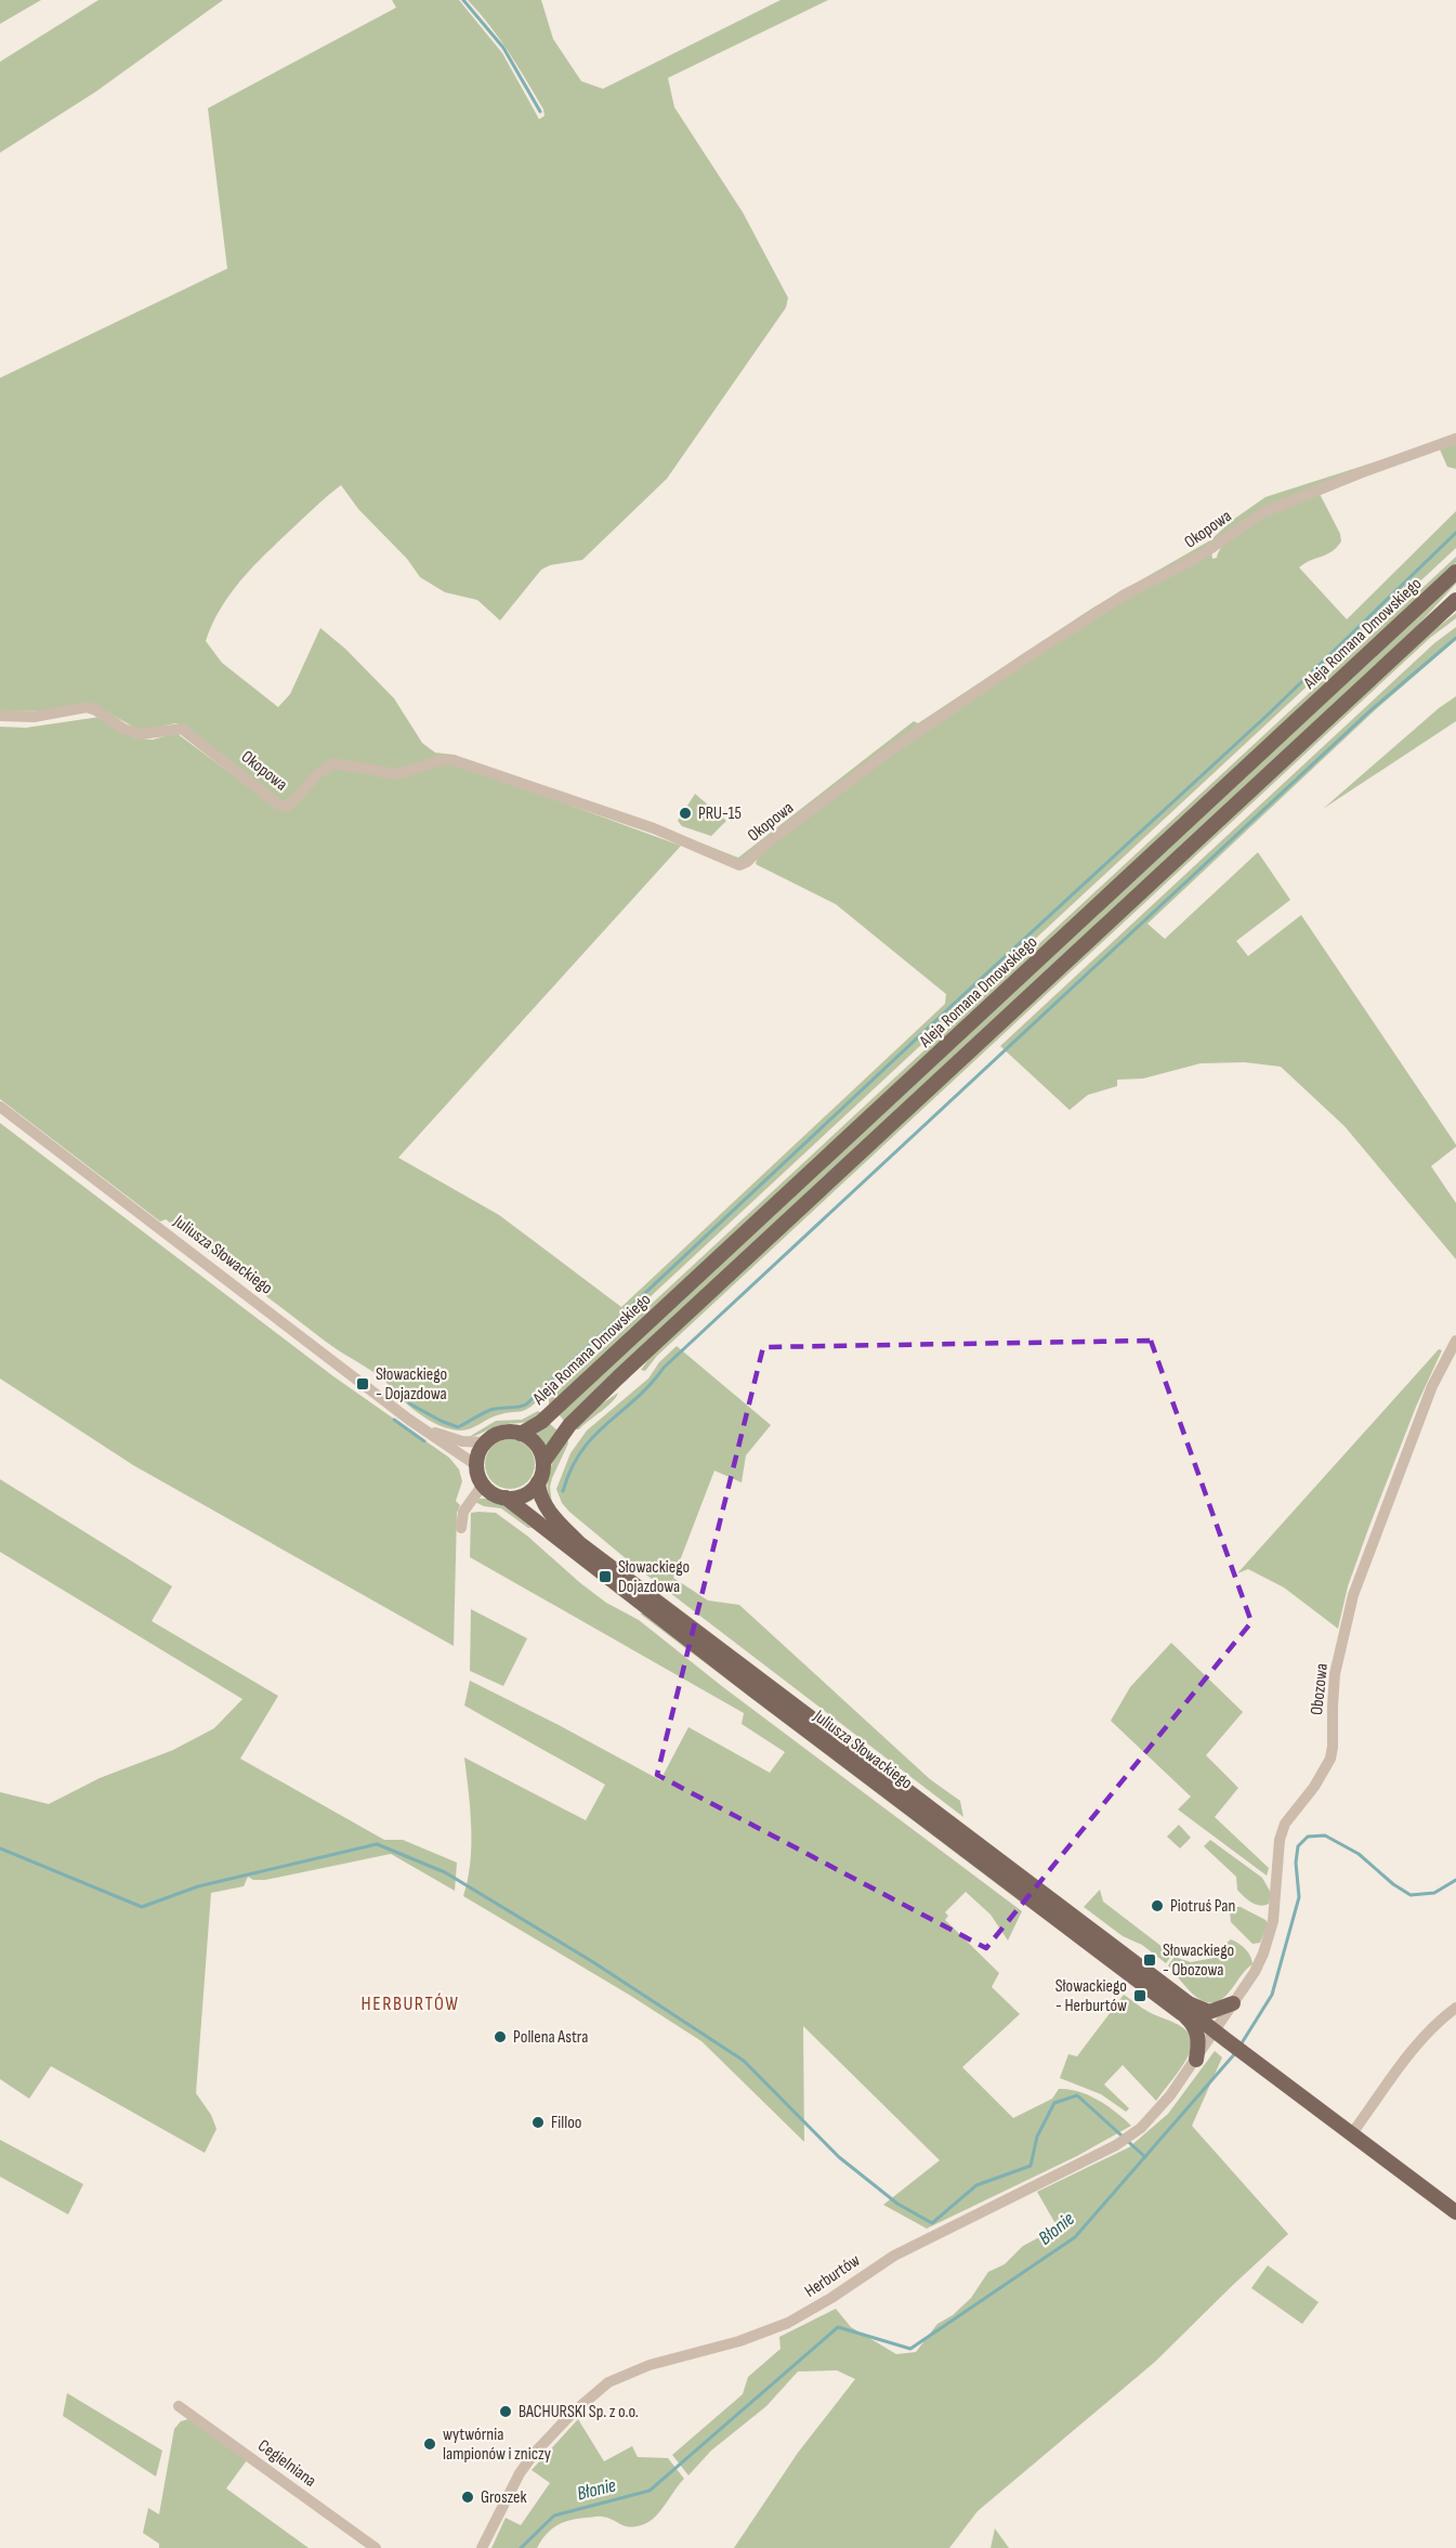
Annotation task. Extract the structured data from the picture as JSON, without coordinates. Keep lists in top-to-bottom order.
{
  "streets": {
    "main road": ["Aleja Romana Dmowskiego", "Juliusza Słowackiego"],
    "street": [
      "Okopowa",
      "Obozowa",
      "Herburtów",
      "Cegielniana"
    ]
  },
  "crossings": [
    ["Aleja Romana Dmowskiego", "Juliusza Słowackiego"],
    ["Juliusza Słowackiego", "Obozowa"],
    ["Juliusza Słowackiego", "Herburtów"],
    ["Obozowa", "Herburtów"]
  ],
  "districts": ["HERBURTÓW"],
  "water": ["Błonie"],
  "places": {
    "other": [
      "PRU-15",
      "Piotruś Pan",
      "Pollena Astra",
      "Filloo",
      "BACHURSKI Sp. z o.o.",
      "wytwórnia lampionów i zniczy",
      "Groszek"
    ],
    "transit": [
      "Słowackiego - Dojazdowa",
      "Słowackiego Dojazdowa",
      "Słowackiego - Obozowa",
      "Słowackiego - Herburtów"
    ]
  }
}
